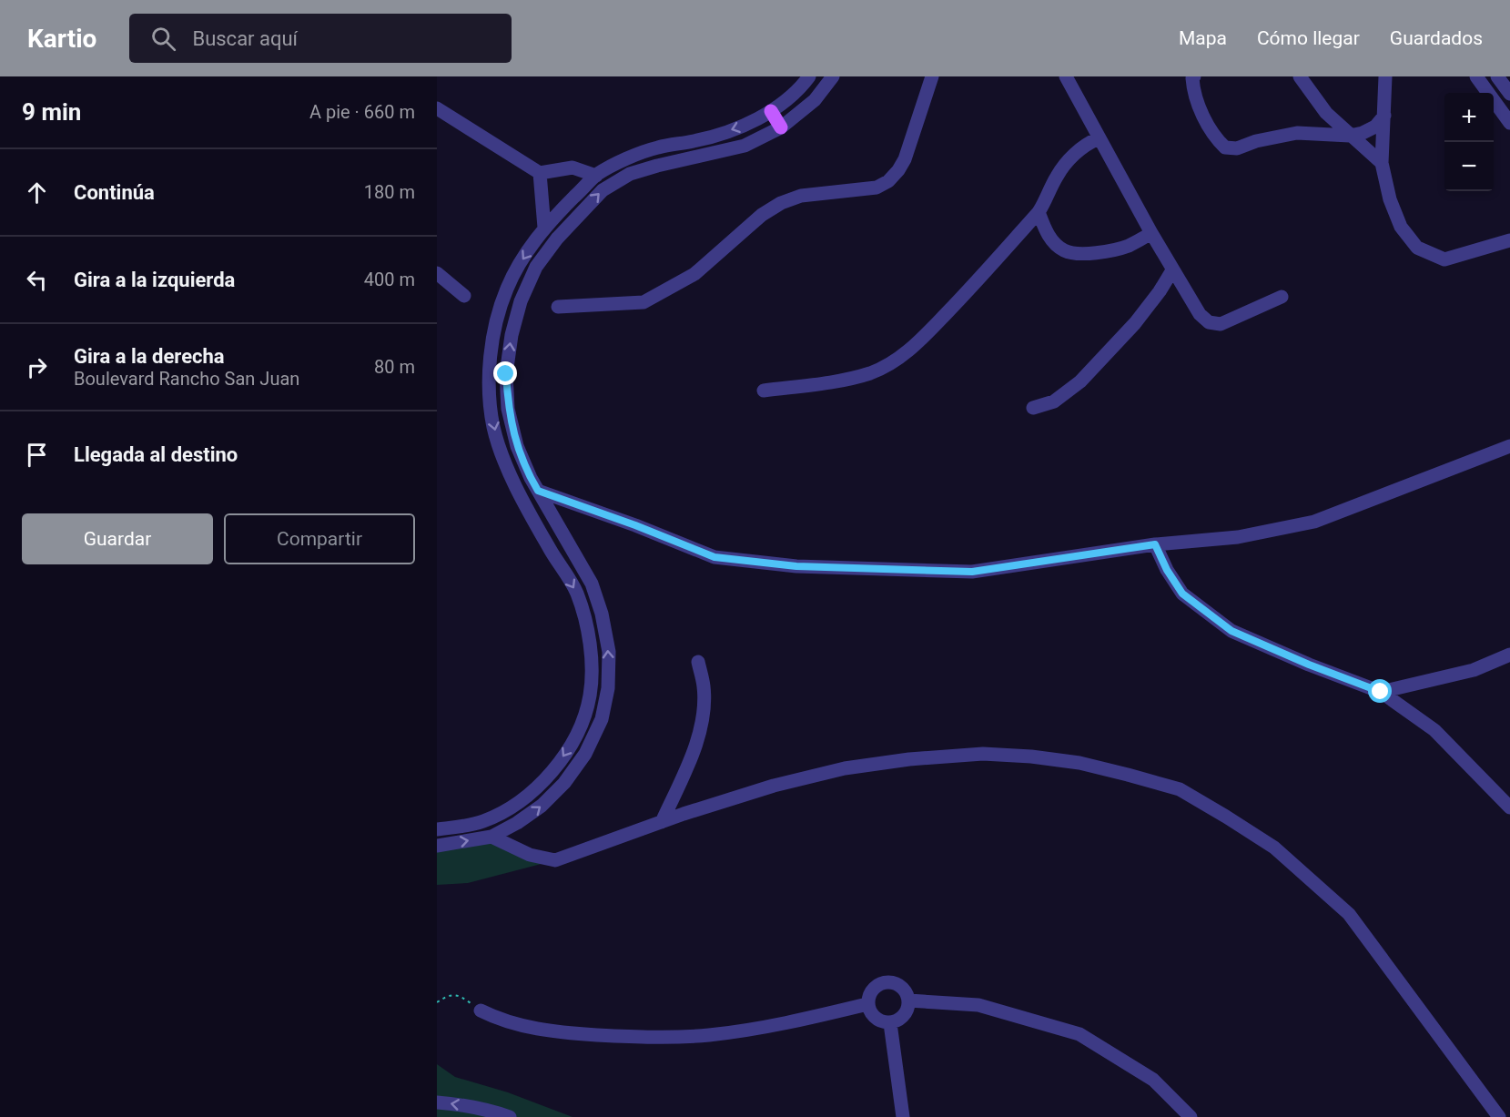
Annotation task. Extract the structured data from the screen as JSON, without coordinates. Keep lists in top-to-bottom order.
{
  "page": {
    "header": "Kartio",
    "search": "Buscar aquí",
    "nav": ["Mapa", "Cómo llegar", "Guardados"],
    "heading": ["9 min", "A pie · 660 m"],
    "map_buttons": ["+", "−"],
    "list": [
      ["Continúa", "180 m"],
      ["Gira a la izquierda", "400 m"],
      ["Gira a la derecha", "Boulevard Rancho San Juan", "80 m"],
      "Llegada al destino"
    ],
    "buttons": ["Guardar", "Compartir"]
  }
}
